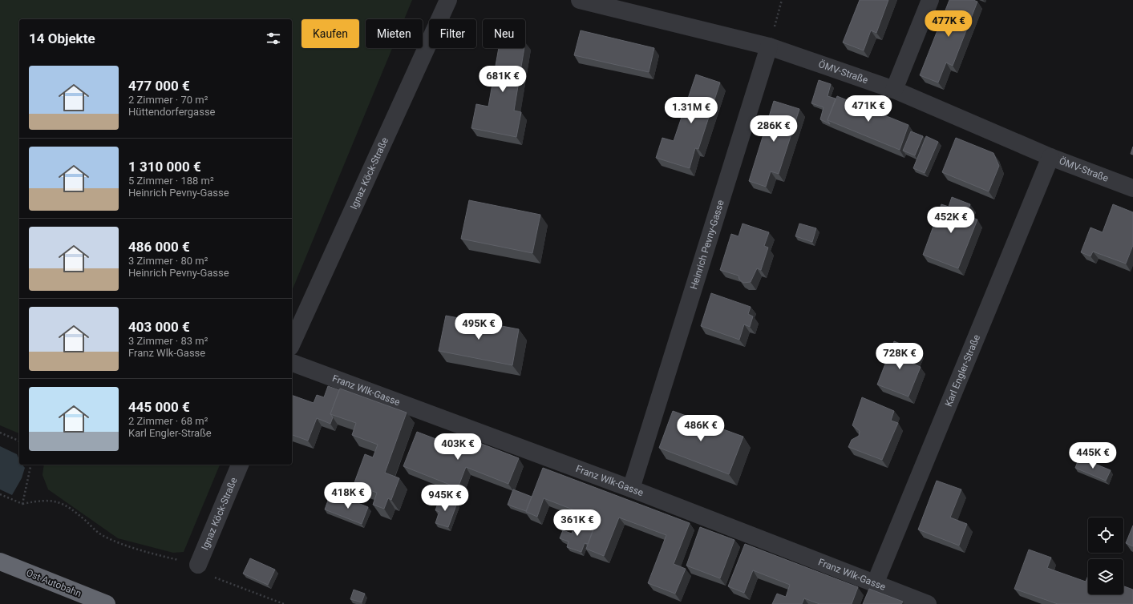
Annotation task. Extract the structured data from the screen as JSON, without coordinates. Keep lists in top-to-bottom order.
{
  "streets": {
    "highway": ["Ost Autobahn"],
    "street": [
      "ÖMV-Straße",
      "Ignaz Köck-Straße",
      "Heinrich Pevny-Gasse",
      "Karl Engler-Straße",
      "Franz Wlk-Gasse"
    ]
  },
  "crossings": [
    ["ÖMV-Straße", "Heinrich Pevny-Gasse"],
    ["ÖMV-Straße", "Karl Engler-Straße"],
    ["Heinrich Pevny-Gasse", "Franz Wlk-Gasse"],
    ["Karl Engler-Straße", "Franz Wlk-Gasse"]
  ],
  "page": {
    "price": [
      "477K €",
      "681K €",
      "471K €",
      "1.31M €",
      "286K €",
      "452K €",
      "495K €",
      "728K €",
      "486K €",
      "403K €",
      "445K €",
      "418K €",
      "945K €",
      "361K €"
    ],
    "chip": [
      "Kaufen",
      "Mieten",
      "Filter",
      "Neu"
    ],
    "heading": "14 Objekte",
    "list": [
      {
        "name": "477 000 €",
        "note": "2 Zimmer · 70 m² · Hüttendorfergasse"
      },
      {
        "name": "1 310 000 €",
        "note": "5 Zimmer · 188 m² · Heinrich Pevny-Gasse"
      },
      {
        "name": "486 000 €",
        "note": "3 Zimmer · 80 m² · Heinrich Pevny-Gasse"
      },
      {
        "name": "403 000 €",
        "note": "3 Zimmer · 83 m² · Franz Wlk-Gasse"
      },
      {
        "name": "445 000 €",
        "note": "2 Zimmer · 68 m² · Karl Engler-Straße"
      }
    ]
  }
}
